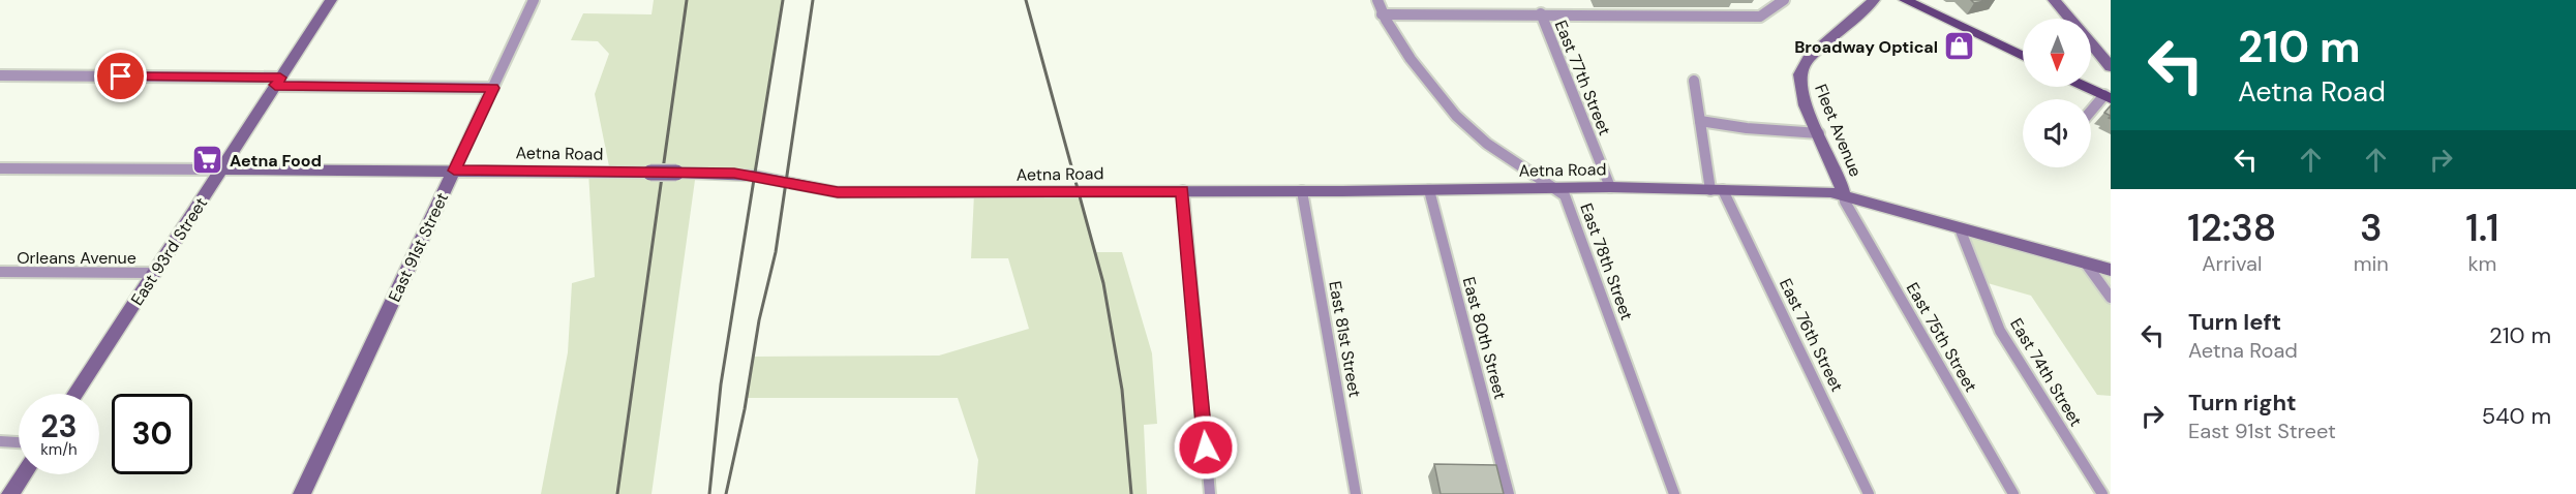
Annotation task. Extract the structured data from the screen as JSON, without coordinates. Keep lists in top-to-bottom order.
{
  "streets": {
    "street": [
      "East 77th Street",
      "Fleet Avenue",
      "Aetna Road",
      "East 91st Street",
      "East 93rd Street",
      "Orleans Avenue",
      "East 78th Street",
      "East 76th Street",
      "East 75th Street",
      "East 80th Street",
      "East 81st Street",
      "East 74th Street"
    ]
  },
  "crossings": [
    ["East 77th Street", "Aetna Road"],
    ["Fleet Avenue", "Aetna Road"],
    ["Fleet Avenue", "East 75th Street"],
    ["Aetna Road", "East 91st Street"],
    ["Aetna Road", "East 93rd Street"],
    ["Aetna Road", "East 78th Street"],
    ["Aetna Road", "East 76th Street"],
    ["Aetna Road", "East 75th Street"],
    ["Aetna Road", "East 80th Street"],
    ["Aetna Road", "East 81st Street"],
    ["Aetna Road", "East 74th Street"],
    ["East 93rd Street", "Orleans Avenue"]
  ],
  "places": {
    "shop": ["Broadway Optical"],
    "supermarket": ["Aetna Food"]
  },
  "north": "bottom",
  "page": {
    "turn": ["210 m", "Aetna Road"],
    "eta": [
      "12:38",
      "Arrival",
      "3",
      "min",
      "1.1",
      "km"
    ],
    "list": [
      {
        "name": "Turn left",
        "note": "Aetna Road",
        "value": "210 m"
      },
      {
        "name": "Turn right",
        "note": "East 91st Street",
        "value": "540 m"
      }
    ],
    "speed": "23 km/h",
    "limit": "30"
  }
}
